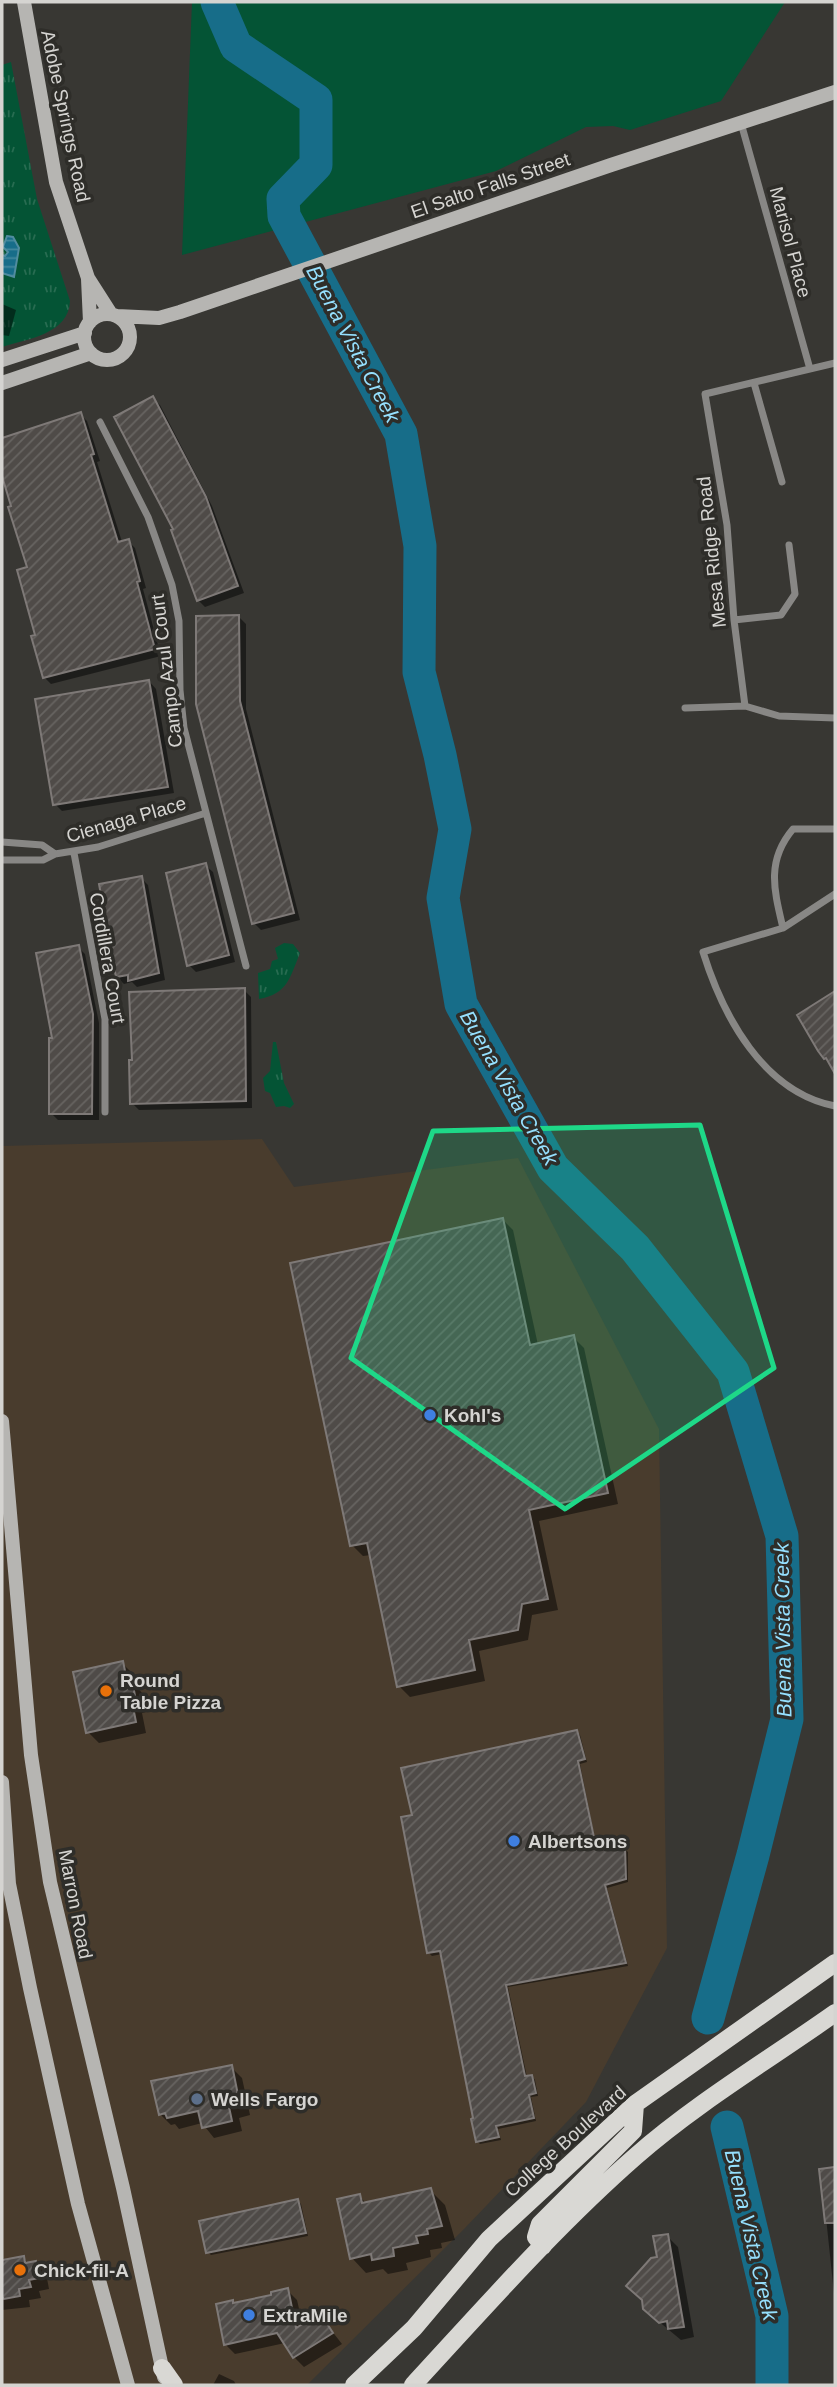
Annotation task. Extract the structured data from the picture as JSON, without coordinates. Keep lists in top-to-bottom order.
{
  "streets": {
    "main road": ["College Boulevard"],
    "street": [
      "Adobe Springs Road",
      "El Salto Falls Street",
      "Marisol Place",
      "Mesa Ridge Road",
      "Campo Azul Court",
      "Cienaga Place",
      "Cordillera Court",
      "Marron Road"
    ]
  },
  "crossings": [
    ["Adobe Springs Road", "El Salto Falls Street"],
    ["El Salto Falls Street", "Marisol Place"],
    ["Campo Azul Court", "Cienaga Place"],
    ["Cienaga Place", "Cordillera Court"]
  ],
  "water": ["Buena Vista Creek"],
  "places": [
    "Kohl's",
    "Round Table Pizza",
    "Albertsons",
    "Wells Fargo",
    "Chick-fil-A",
    "ExtraMile"
  ]
}
